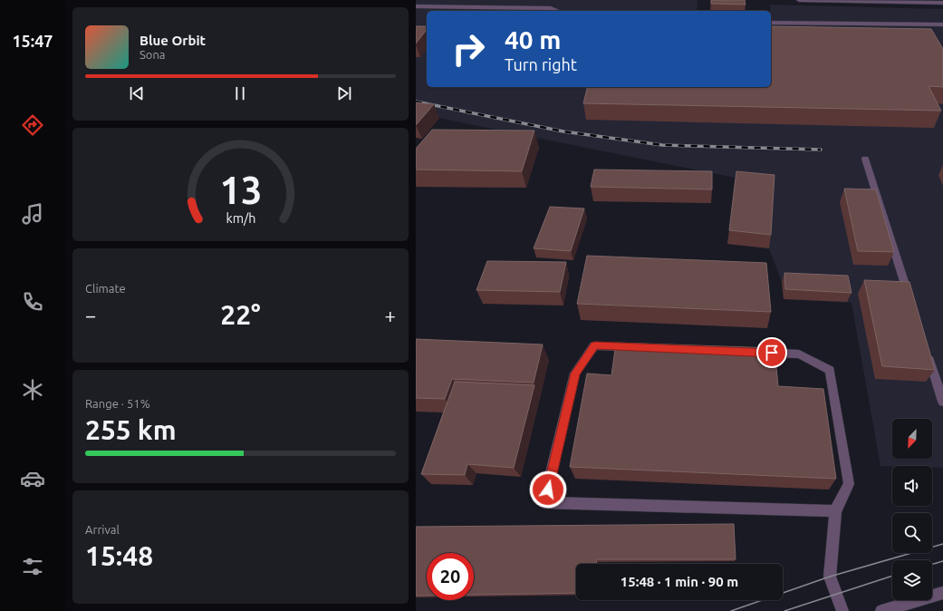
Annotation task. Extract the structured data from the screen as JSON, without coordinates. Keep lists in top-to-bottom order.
{
  "north": "bottom left",
  "page": {
    "tabs": "15:47",
    "turn": ["40 m", "Turn right"],
    "song": ["Blue Orbit", "Sona"],
    "tile": [
      "Climate",
      ["Range · 51%", "255 km"],
      ["Arrival", "15:48"]
    ],
    "heat": ["−", "22°", "+"],
    "limit": "20",
    "trip": "15:48 · 1 min · 90 m",
    "gauge": ["13", "km/h"]
  }
}
